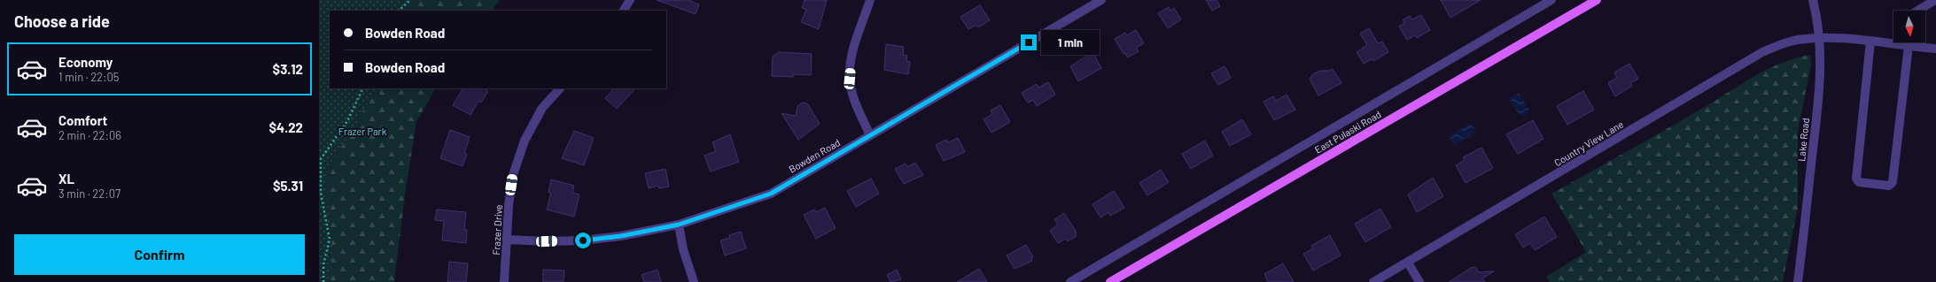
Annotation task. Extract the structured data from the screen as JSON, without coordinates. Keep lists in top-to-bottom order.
{
  "streets": {
    "main road": ["East Pulaski Road"],
    "street": [
      "Lake Road",
      "Country View Lane",
      "Bowden Road",
      "Frazer Drive"
    ]
  },
  "crossings": [
    ["Lake Road", "Country View Lane"],
    ["Bowden Road", "Frazer Drive"]
  ],
  "parks": ["Frazer Park"],
  "north": "bottom",
  "page": {
    "heading": "Choose a ride",
    "banner": ["Bowden Road", "Bowden Road"],
    "bubble": "1 min",
    "list": [
      {
        "name": "Economy",
        "note": "1 min · 22:05",
        "value": "$3.12"
      },
      {
        "name": "Comfort",
        "note": "2 min · 22:06",
        "value": "$4.22"
      },
      {
        "name": "XL",
        "note": "3 min · 22:07",
        "value": "$5.31"
      }
    ],
    "buttons": "Confirm"
  }
}
